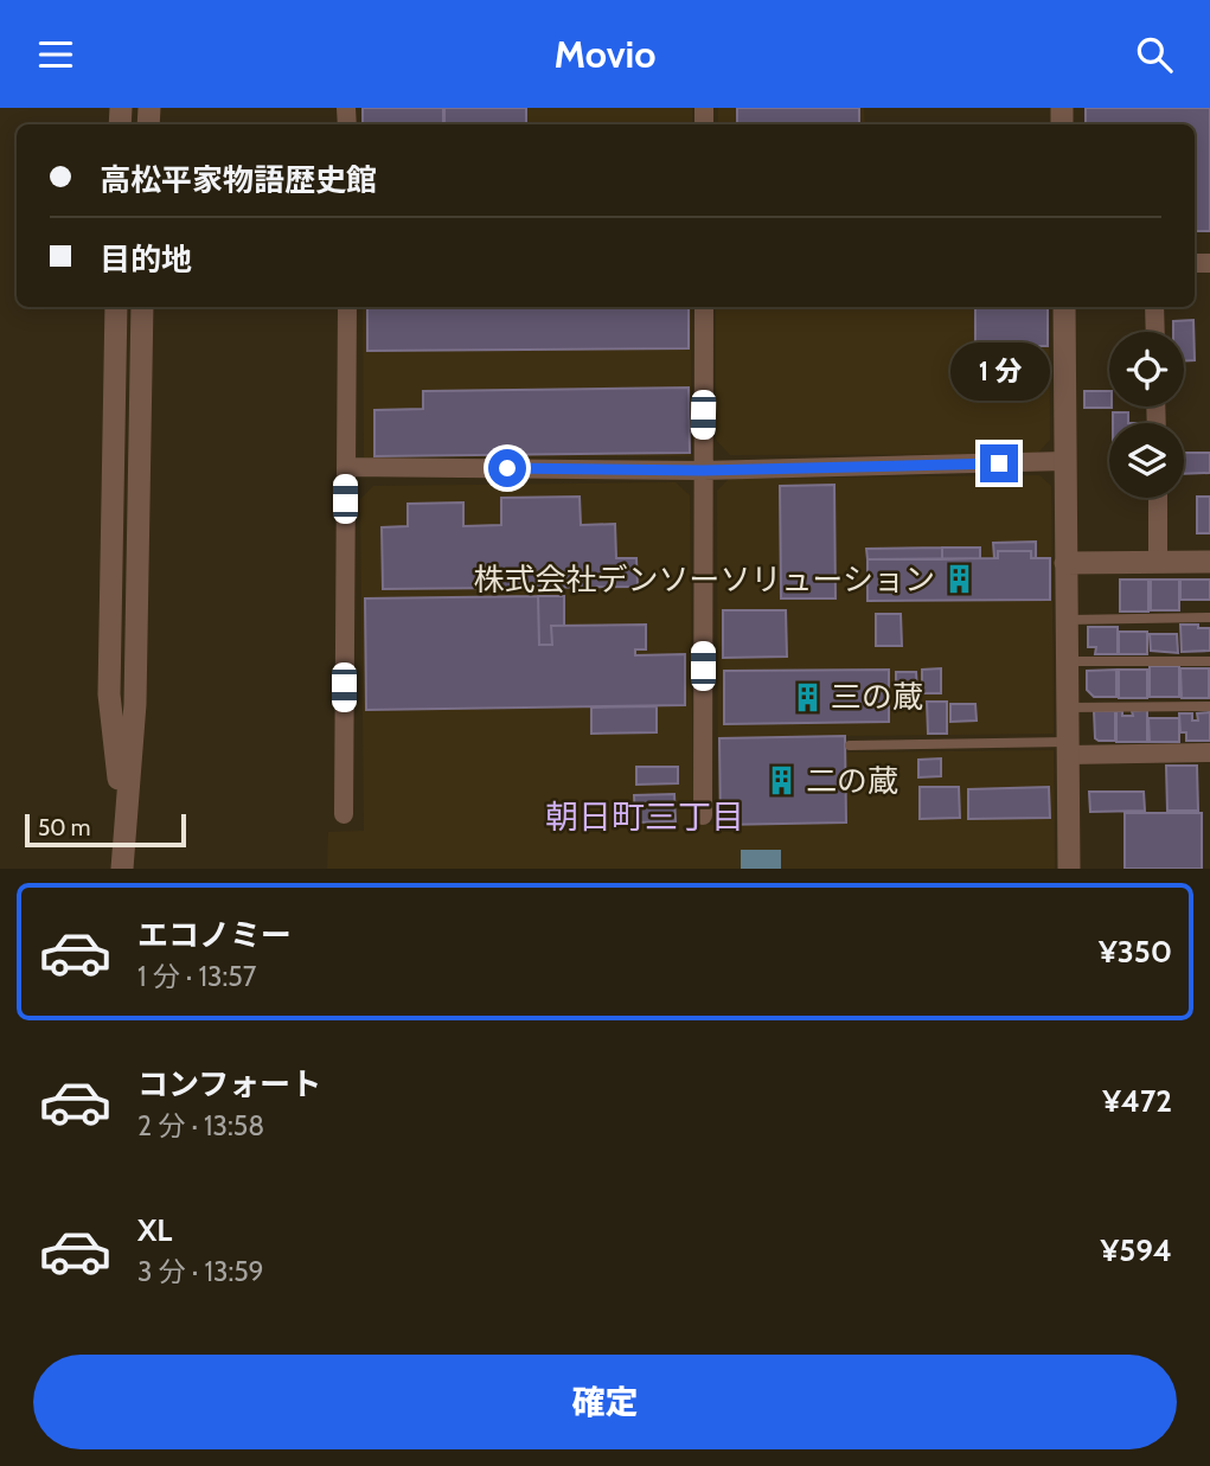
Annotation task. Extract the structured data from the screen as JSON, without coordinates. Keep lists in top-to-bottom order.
{
  "districts": ["朝日町三丁目"],
  "places": {
    "building": ["株式会社デンソーソリューション", "三の蔵", "二の蔵"]
  },
  "scale_bar": "50 m",
  "page": {
    "header": "Movio",
    "banner": ["高松平家物語歴史館", "目的地"],
    "bubble": "1 分",
    "scale": "50 m",
    "list": [
      {
        "name": "エコノミー",
        "note": "1 分 · 13:57",
        "value": "¥350"
      },
      {
        "name": "コンフォート",
        "note": "2 分 · 13:58",
        "value": "¥472"
      },
      {
        "name": "XL",
        "note": "3 分 · 13:59",
        "value": "¥594"
      }
    ],
    "buttons": "確定"
  }
}
